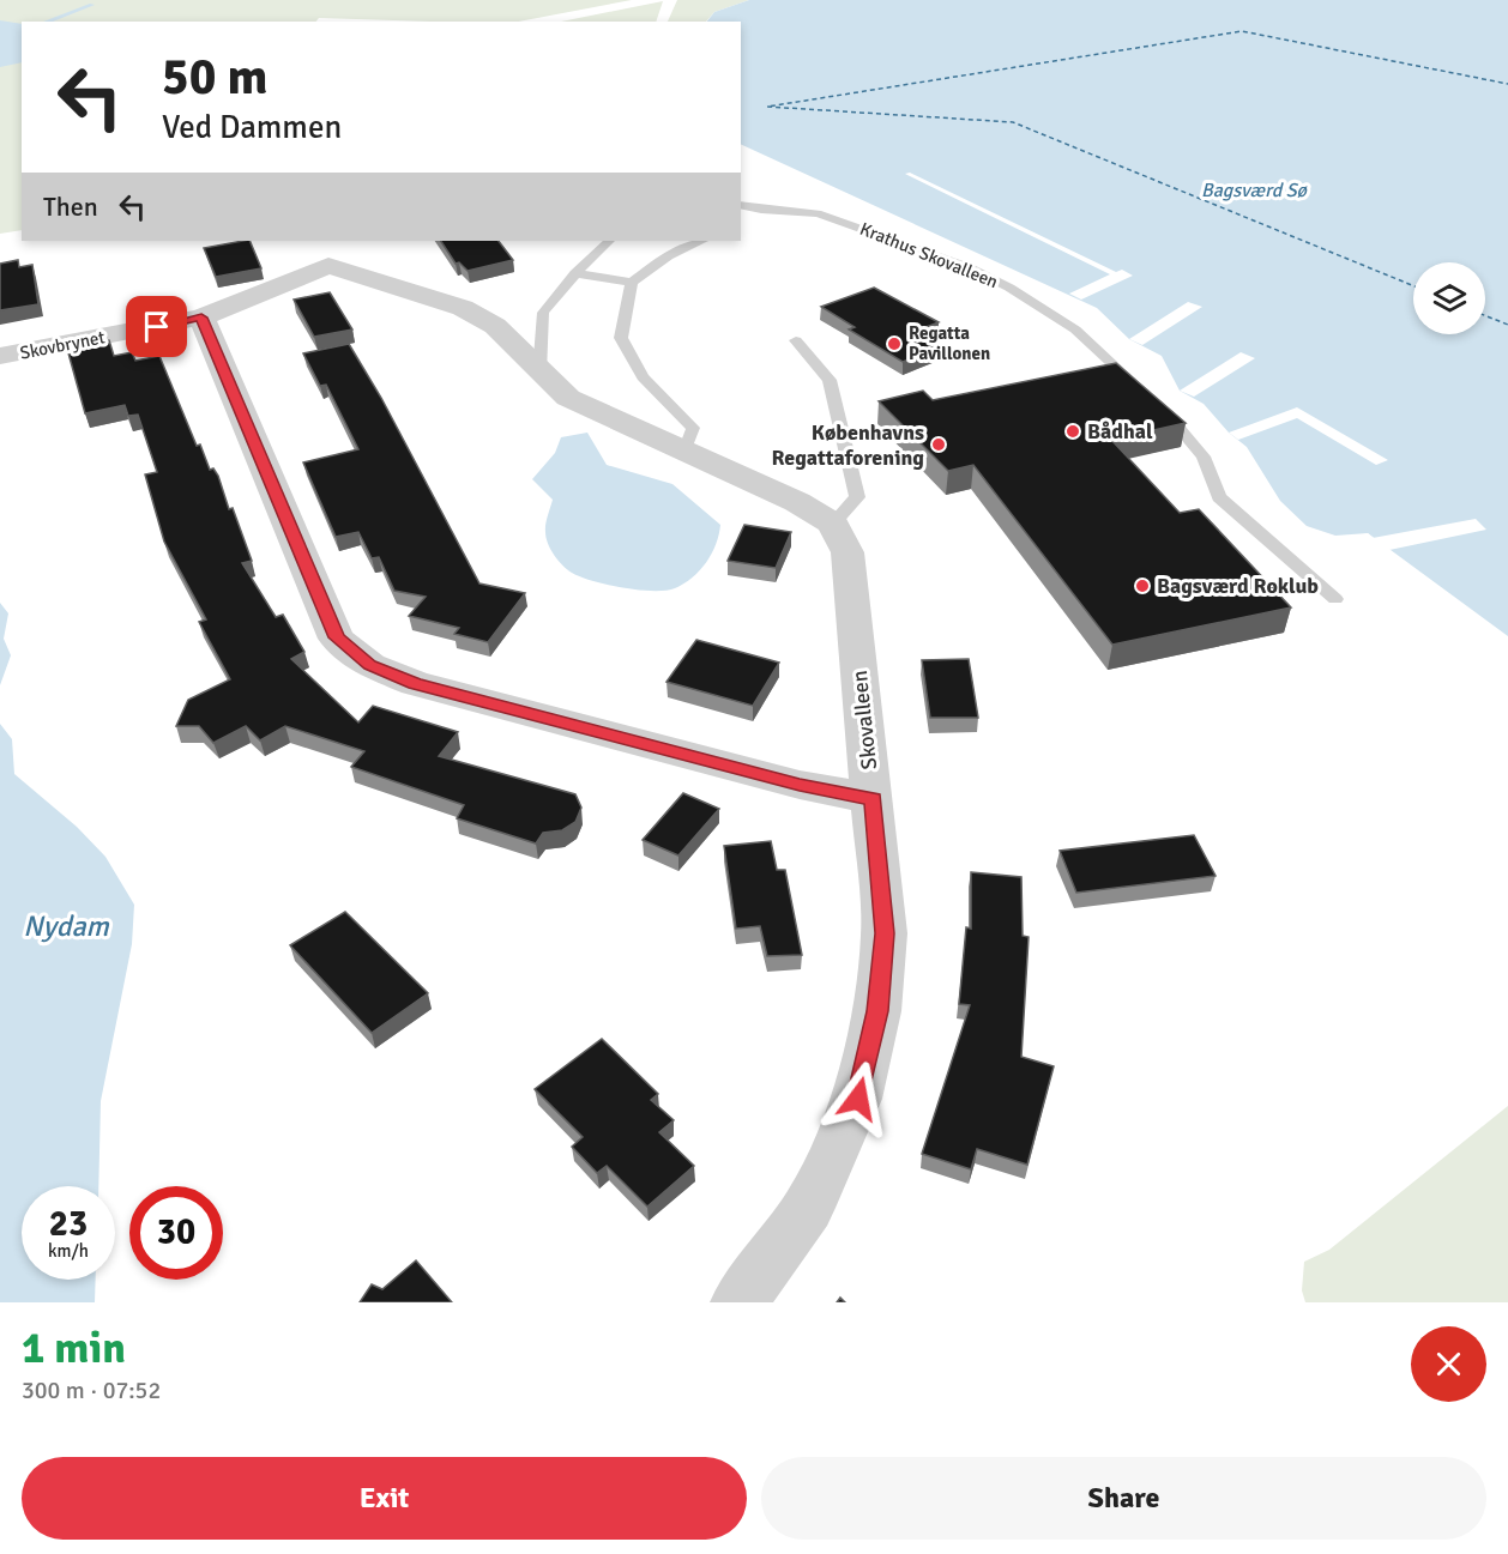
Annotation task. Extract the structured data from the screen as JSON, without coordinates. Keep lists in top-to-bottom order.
{
  "streets": {
    "street": ["Skovbrynet", "Skovalleen"],
    "lane": ["Krathus Skovalleen"]
  },
  "water": ["Bagsværd Sø", "Nydam"],
  "places": [
    "Regatta Pavillonen",
    "Bådhal",
    "Københavns Regattaforening",
    "Bagsværd Roklub"
  ],
  "page": {
    "turn": ["50 m", "Ved Dammen"],
    "then": "Then",
    "speed": "23 km/h",
    "limit": "30",
    "heading": ["1 min", "300 m · 07:52"],
    "buttons": ["Exit", "Share"]
  }
}
